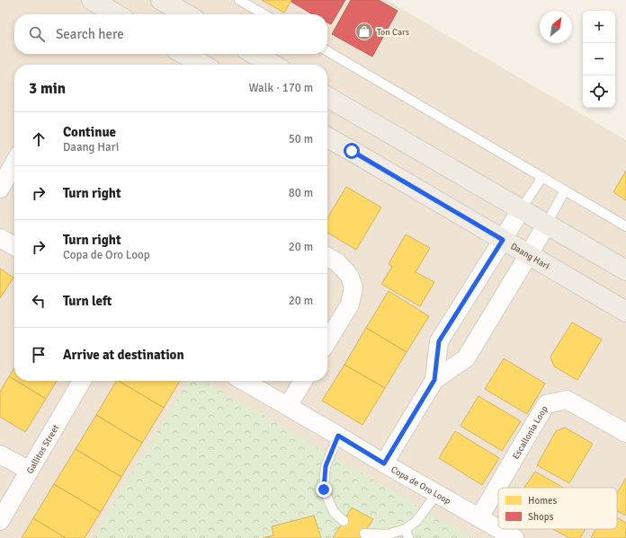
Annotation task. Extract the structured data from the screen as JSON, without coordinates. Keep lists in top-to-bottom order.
{
  "streets": {
    "main road": ["Daang Hari"],
    "street": ["Escallonia Loop", "Gallitos Street", "Copa de Oro Loop"]
  },
  "crossings": [
    ["Escallonia Loop", "Copa de Oro Loop"]
  ],
  "places": {
    "shop": ["Ton Cars"]
  },
  "legend": ["Homes", "Shops"],
  "north": "top right",
  "page": {
    "map_buttons": ["+", "−"],
    "search": "Search here",
    "heading": ["3 min", "Walk · 170 m"],
    "list": [
      ["Continue", "Daang Hari", "50 m"],
      ["Turn right", "80 m"],
      ["Turn right", "Copa de Oro Loop", "20 m"],
      ["Turn left", "20 m"],
      "Arrive at destination"
    ]
  }
}
